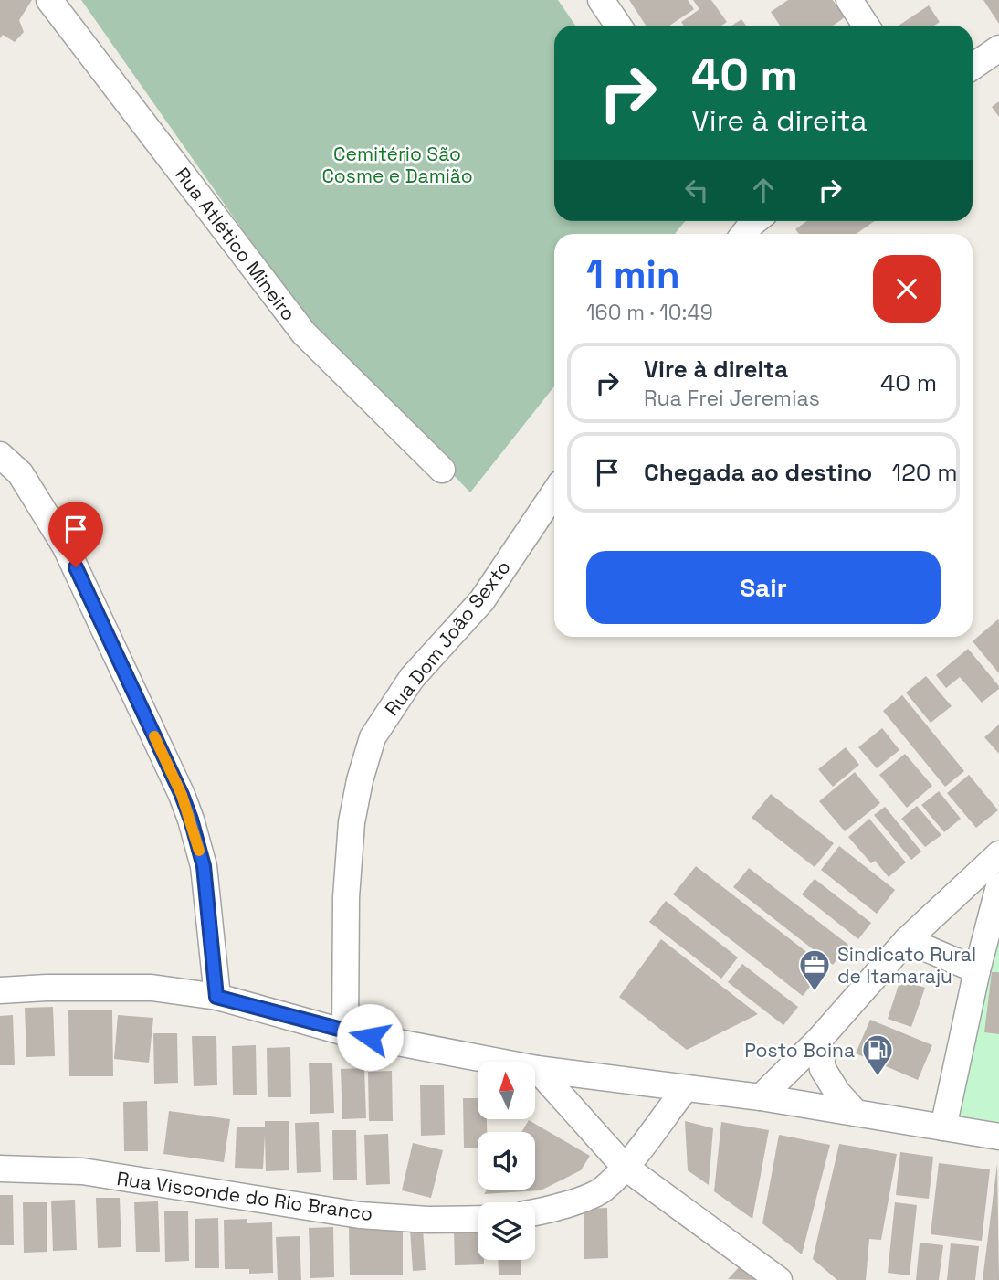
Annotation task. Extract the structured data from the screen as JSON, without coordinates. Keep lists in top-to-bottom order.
{
  "streets": {
    "street": ["Rua Atlético Mineiro", "Rua Dom João Sexto", "Rua Visconde do Rio Branco"]
  },
  "parks": ["Cemitério São Cosme e Damião"],
  "places": {
    "office": ["Sindicato Rural de Itamaraju"],
    "fuel station": ["Posto Boina"]
  },
  "north": "top",
  "page": {
    "turn": ["40 m", "Vire à direita"],
    "heading": ["1 min", "160 m · 10:49"],
    "list": [
      {
        "name": "Vire à direita",
        "note": "Rua Frei Jeremias",
        "value": "40 m"
      },
      {
        "name": "Chegada ao destino",
        "value": "120 m"
      }
    ],
    "buttons": "Sair"
  }
}
